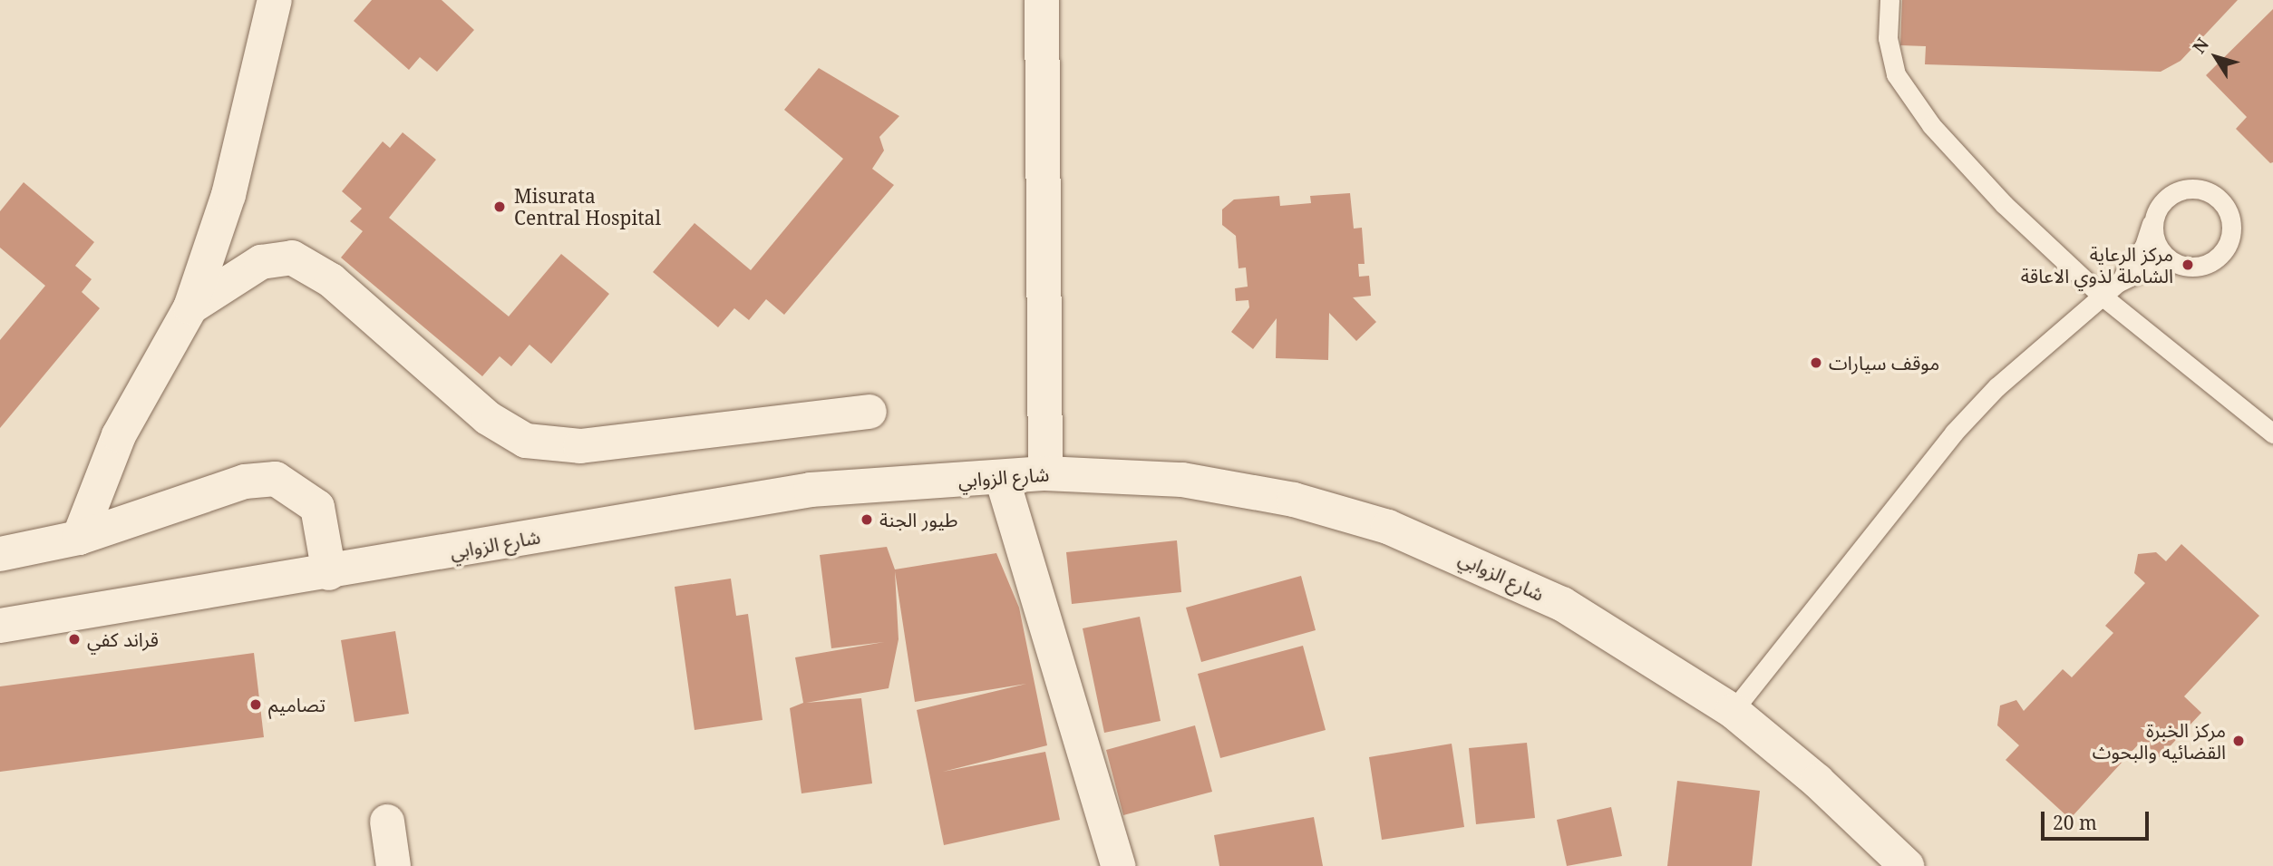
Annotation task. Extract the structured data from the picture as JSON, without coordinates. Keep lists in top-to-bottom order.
{
  "streets": {
    "street": ["شارع الزوابي"]
  },
  "places": [
    "Misurata Central Hospital",
    "مركز الرعاية الشاملة لذوي الاعاقة",
    "موقف سيارات",
    "طيور الجنة",
    "قراند كفي",
    "تصاميم",
    "مركز الخبرة القضائيه والبحوث"
  ],
  "scale_bar": "20 m",
  "north": "top left"
}
